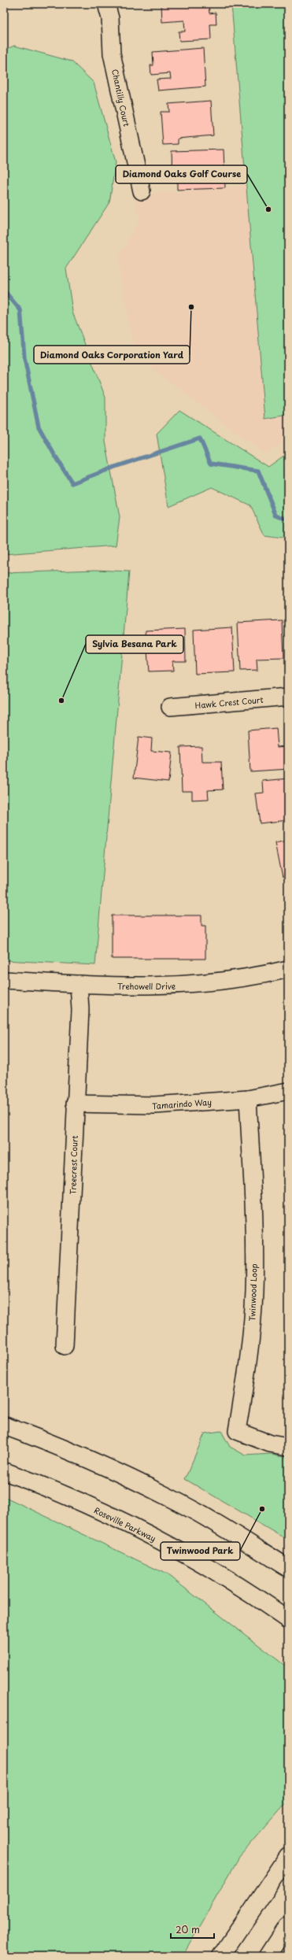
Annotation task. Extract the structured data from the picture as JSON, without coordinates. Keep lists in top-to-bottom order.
{
  "streets": {
    "main road": ["Roseville Parkway"],
    "street": [
      "Chantilly Court",
      "Hawk Crest Court",
      "Trehowell Drive",
      "Tamarindo Way",
      "Treecrest Court",
      "Twinwood Loop"
    ]
  },
  "crossings": [
    ["Trehowell Drive", "Treecrest Court"],
    ["Tamarindo Way", "Treecrest Court"],
    ["Tamarindo Way", "Twinwood Loop"]
  ],
  "places": [
    "Diamond Oaks Golf Course",
    "Diamond Oaks Corporation Yard",
    "Sylvia Besana Park",
    "Twinwood Park"
  ],
  "scale_bar": "20 m"
}
